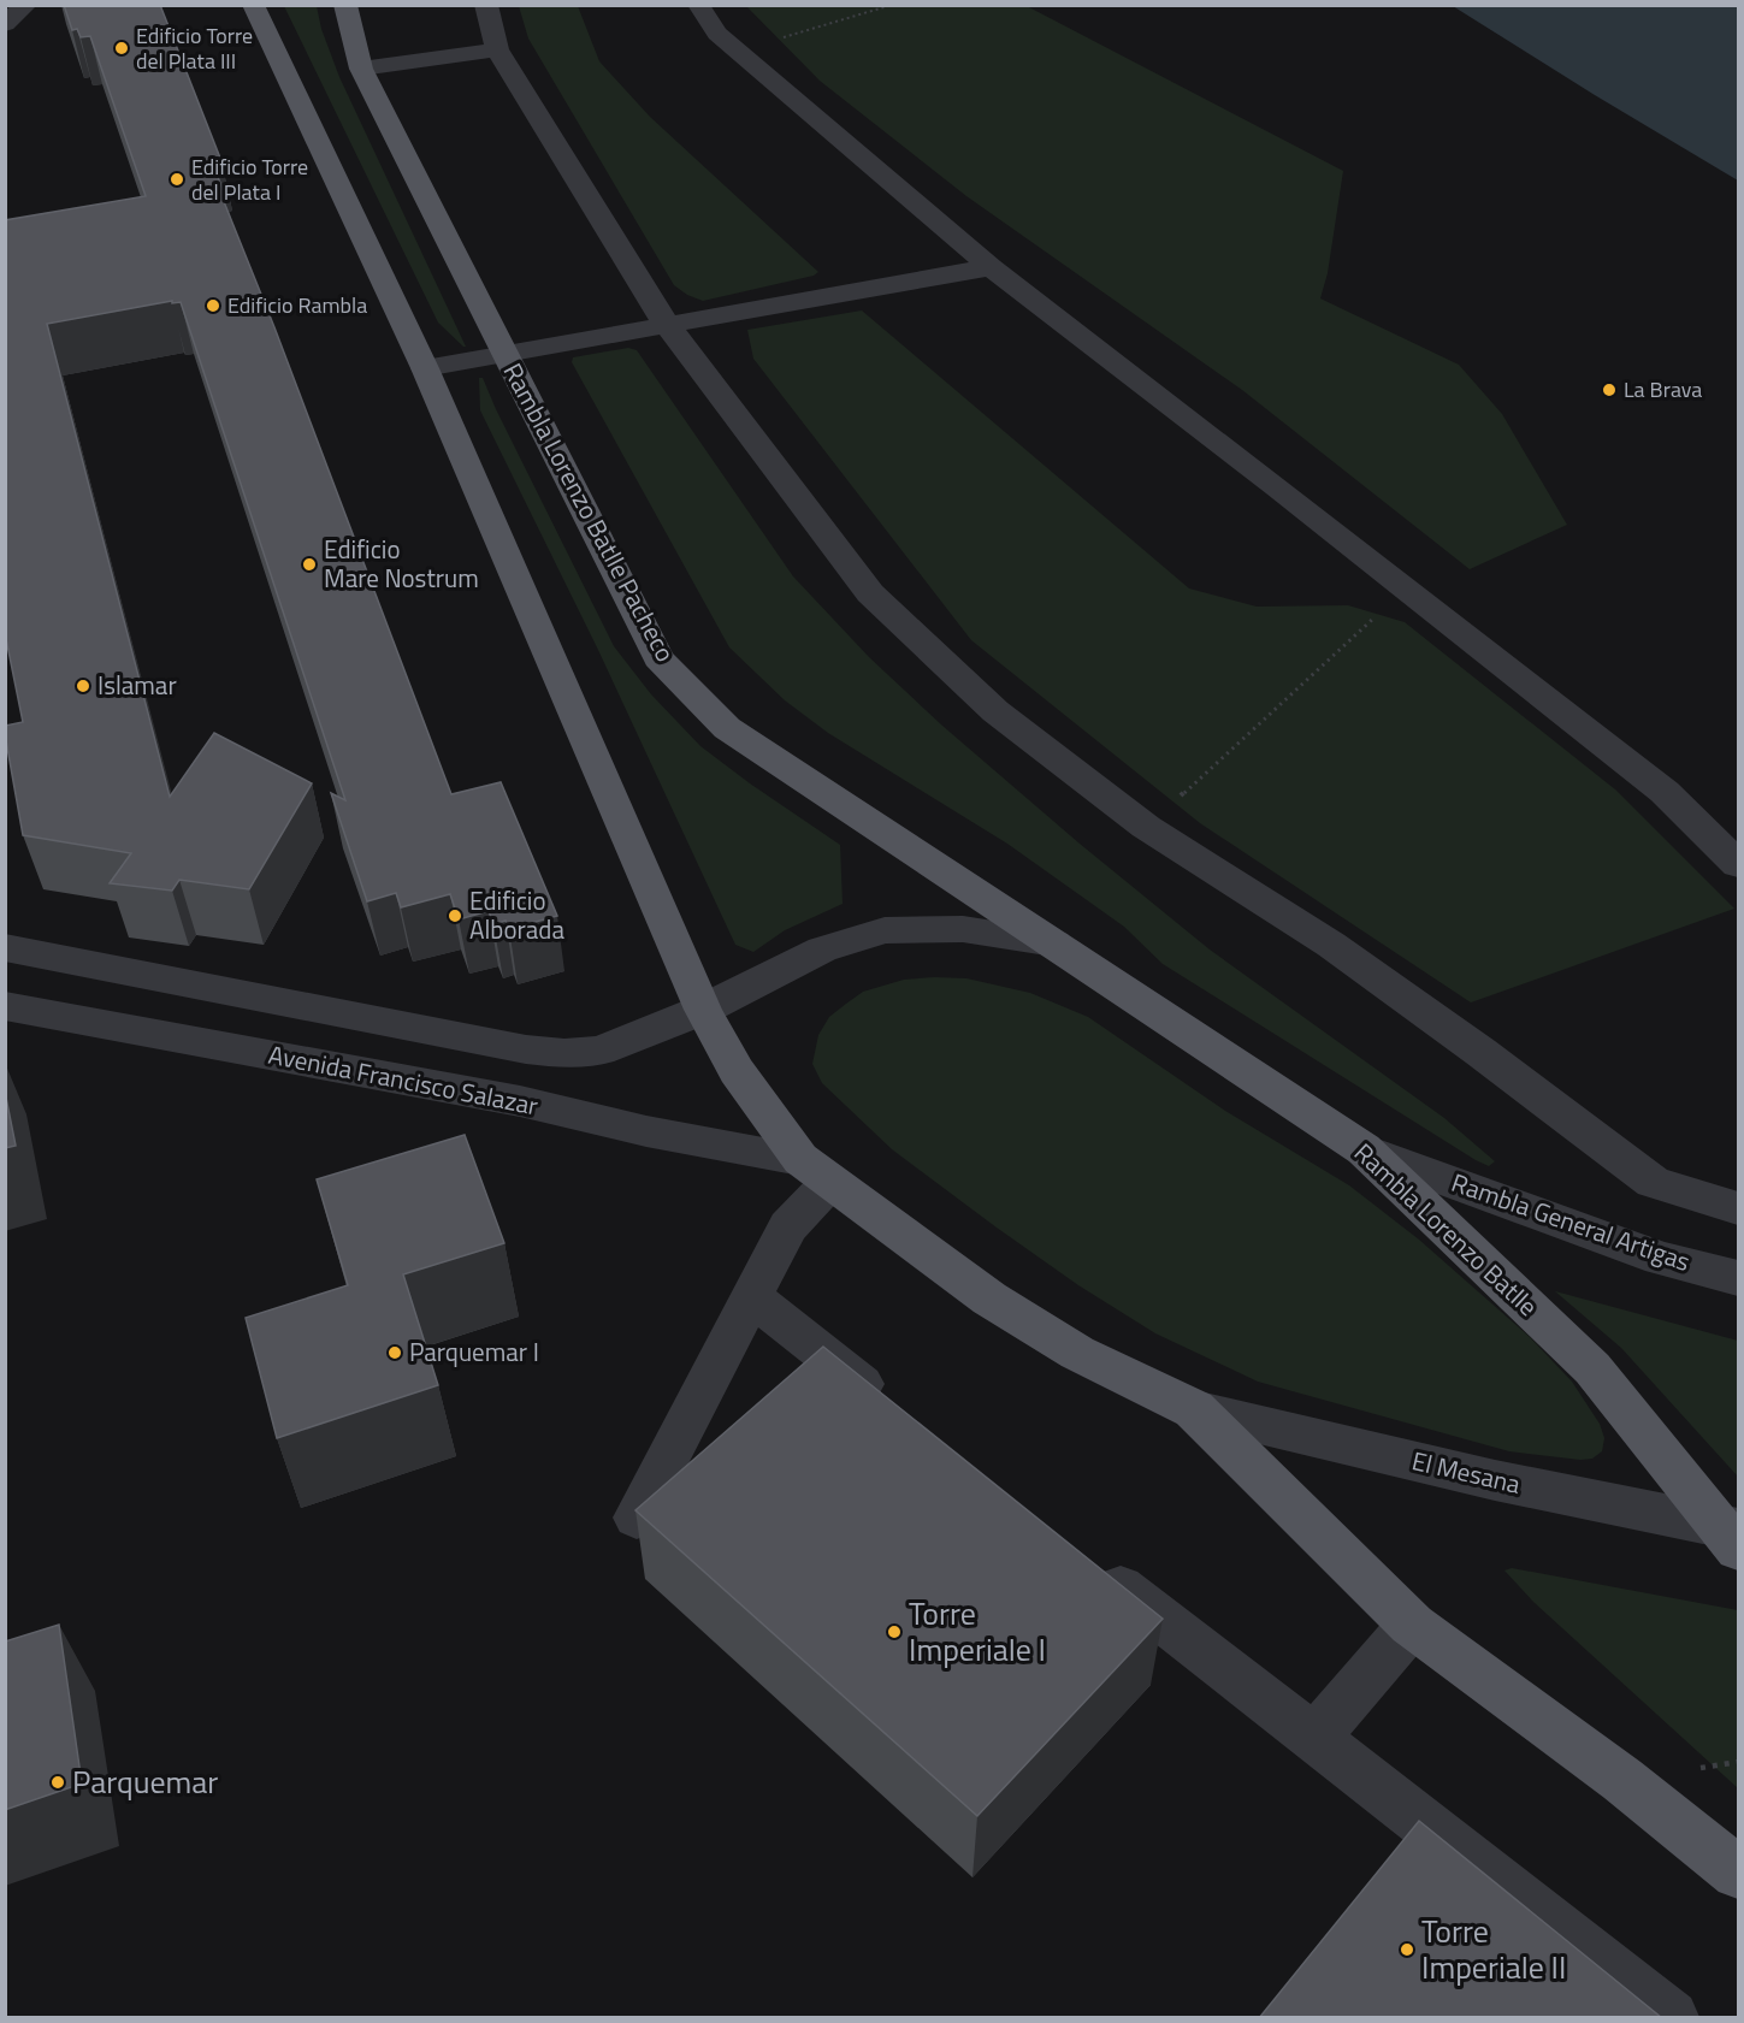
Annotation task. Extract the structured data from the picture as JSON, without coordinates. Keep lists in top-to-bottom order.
{
  "streets": {
    "main road": ["Rambla Lorenzo Batlle Pacheco", "Rambla Lorenzo Batlle"],
    "street": ["Avenida Francisco Salazar", "Rambla General Artigas", "El Mesana"]
  },
  "crossings": [
    ["Rambla Lorenzo Batlle Pacheco", "Rambla Lorenzo Batlle"],
    ["Rambla General Artigas", "Rambla Lorenzo Batlle"],
    ["Rambla Lorenzo Batlle", "El Mesana"]
  ],
  "places": [
    "Edificio Torre del Plata III",
    "Edificio Torre del Plata I",
    "Edificio Rambla",
    "La Brava",
    "Edificio Mare Nostrum",
    "Islamar",
    "Edificio Alborada",
    "Parquemar I",
    "Torre Imperiale I",
    "Parquemar",
    "Torre Imperiale II"
  ]
}
